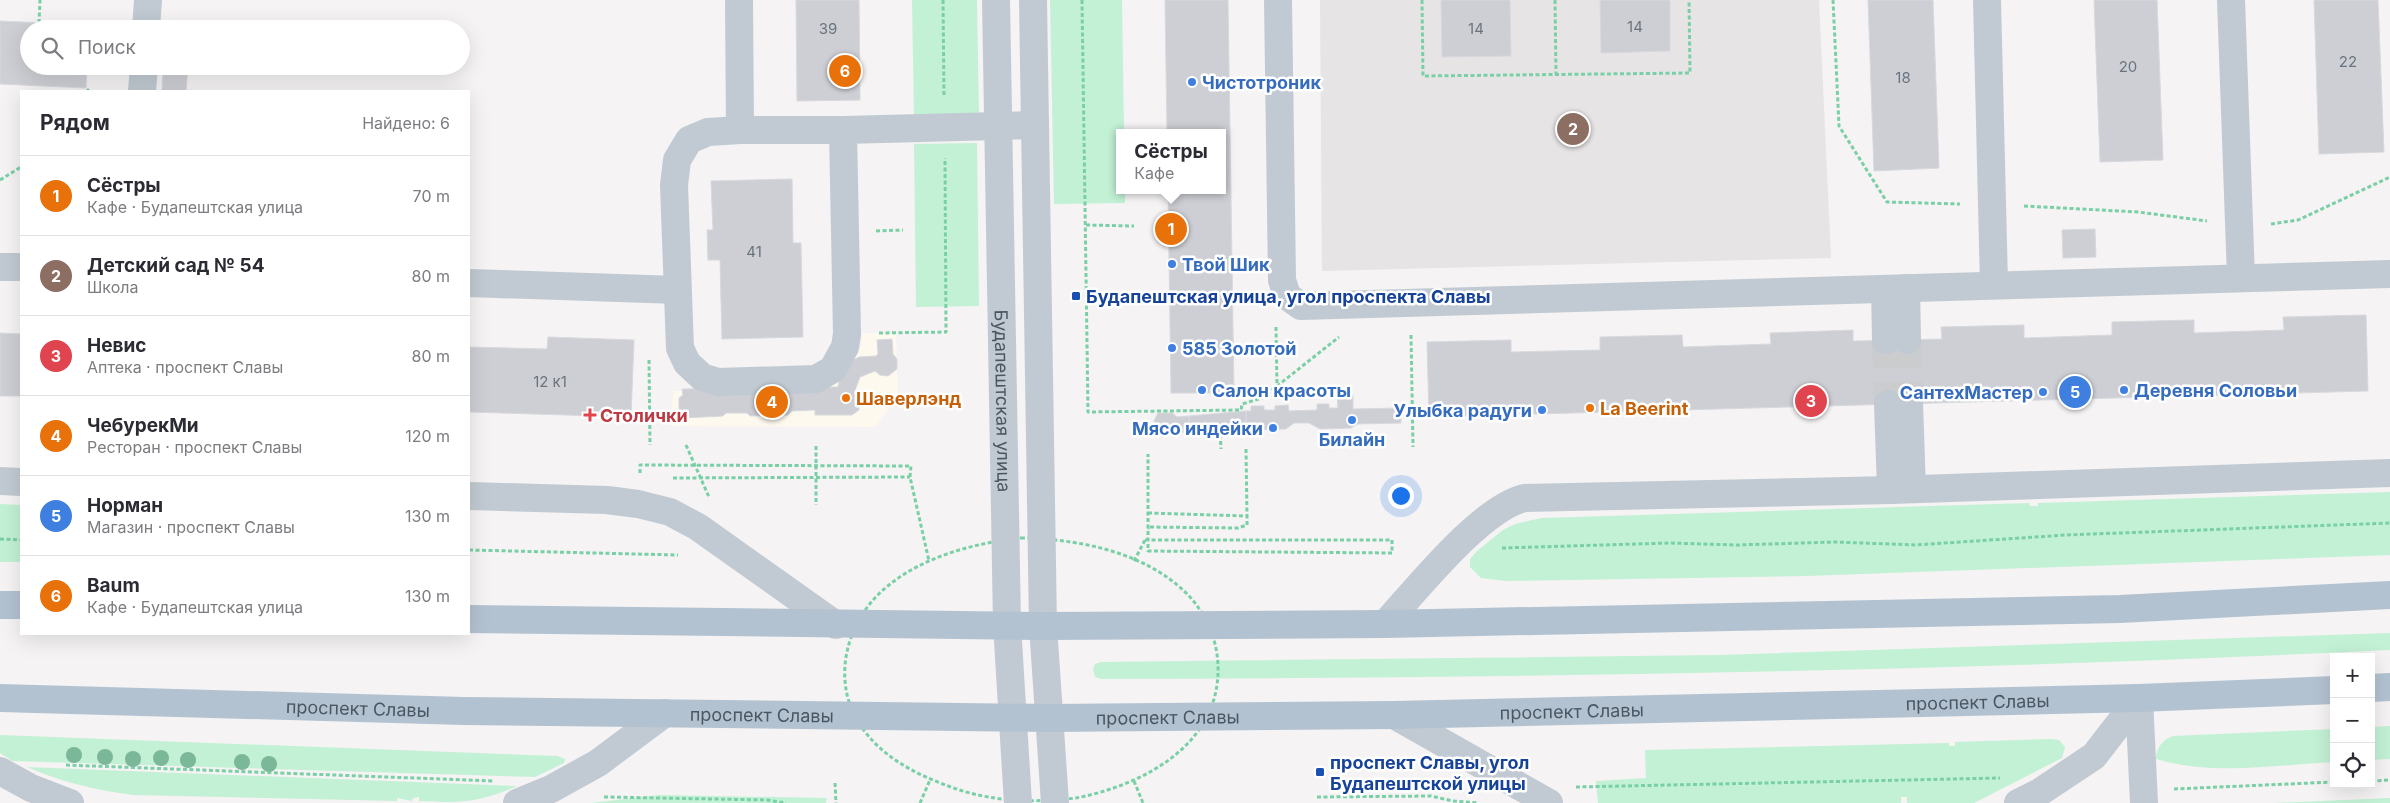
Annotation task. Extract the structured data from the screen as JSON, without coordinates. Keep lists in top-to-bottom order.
{
  "streets": {
    "main road": ["проспект Славы"],
    "street": ["Будапештская улица"]
  },
  "crossings": [
    ["Будапештская улица", "проспект Славы"]
  ],
  "places": {
    "other": [
      "Чистотроник",
      "Твой Шик",
      "585 Золотой",
      "Салон красоты",
      "Деревня Соловьи",
      "СантехМастер",
      "Шаверлэнд",
      "La Beerint",
      "Улыбка радуги",
      "Билайн",
      "Мясо индейки"
    ],
    "transit": ["Будапештская улица, угол проспекта Славы", "проспект Славы, угол Будапештской улицы"],
    "health": ["Столички"]
  },
  "house_numbers": [
    "14",
    "39",
    "14",
    "22",
    "20",
    "18",
    "41",
    "12 к1"
  ],
  "page": {
    "search": "Поиск",
    "pins": [
      "6",
      "2",
      "1",
      "5",
      "3",
      "4"
    ],
    "heading": ["Рядом", "Найдено: 6"],
    "popup": ["Сёстры", "Кафе"],
    "list": [
      {
        "mark": "1",
        "name": "Сёстры",
        "note": "Кафе · Будапештская улица",
        "value": "70 m"
      },
      {
        "mark": "2",
        "name": "Детский сад № 54",
        "note": "Школа",
        "value": "80 m"
      },
      {
        "mark": "3",
        "name": "Невис",
        "note": "Аптека · проспект Славы",
        "value": "80 m"
      },
      {
        "mark": "4",
        "name": "ЧебурекМи",
        "note": "Ресторан · проспект Славы",
        "value": "120 m"
      },
      {
        "mark": "5",
        "name": "Норман",
        "note": "Магазин · проспект Славы",
        "value": "130 m"
      },
      {
        "mark": "6",
        "name": "Baum",
        "note": "Кафе · Будапештская улица",
        "value": "130 m"
      }
    ],
    "map_buttons": ["+", "−"]
  }
}
